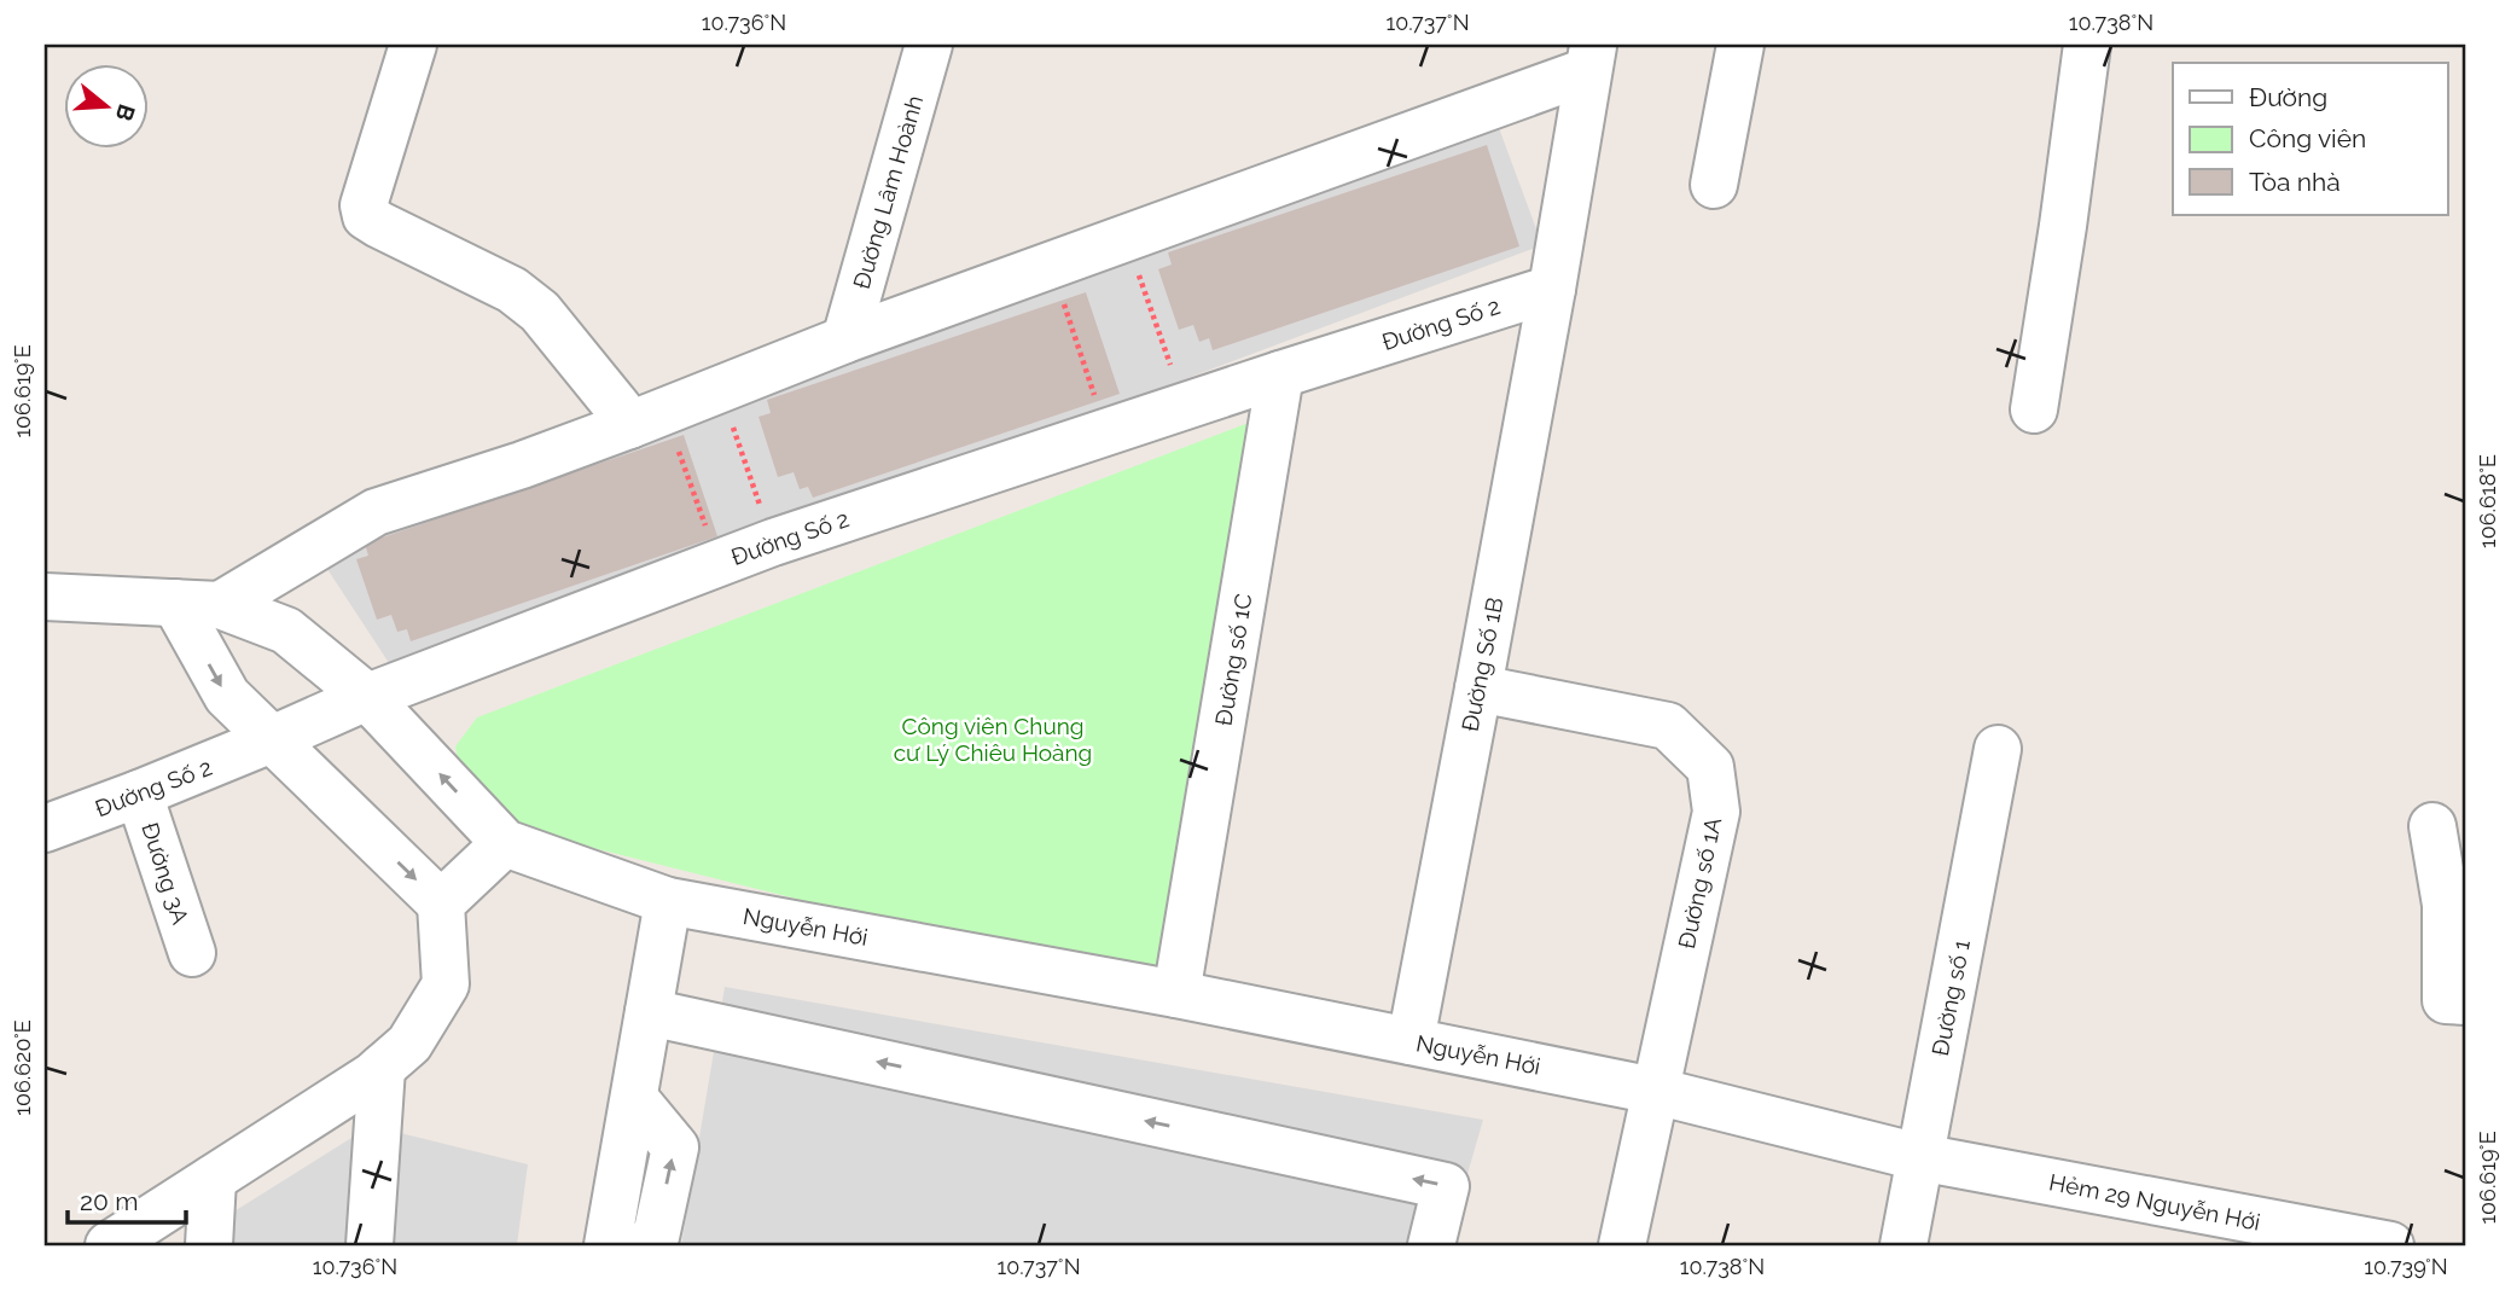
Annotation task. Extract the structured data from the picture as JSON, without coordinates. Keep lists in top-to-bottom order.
{
  "streets": {
    "street": [
      "Đường Lâm Hoành",
      "Đường Số 2",
      "Đường số 1C",
      "Đường Số 1B",
      "Đường 3A",
      "Đường số 1A",
      "Nguyễn Hới",
      "Đường số 1",
      "Hẻm 29 Nguyễn Hới"
    ]
  },
  "crossings": [
    ["Đường Số 2", "Đường số 1C"],
    ["Đường Số 2", "Đường Số 1B"],
    ["Đường Số 2", "Đường 3A"],
    ["Đường Số 2", "Nguyễn Hới"],
    ["Đường số 1C", "Nguyễn Hới"],
    ["Đường Số 1B", "Đường số 1A"],
    ["Đường Số 1B", "Nguyễn Hới"],
    ["Đường số 1A", "Nguyễn Hới"],
    ["Nguyễn Hới", "Đường số 1"],
    ["Nguyễn Hới", "Hẻm 29 Nguyễn Hới"],
    ["Đường số 1", "Hẻm 29 Nguyễn Hới"]
  ],
  "parks": ["Công viên Chung cư Lý Chiêu Hoàng"],
  "legend": ["Đường", "Công viên", "Tòa nhà"],
  "scale_bar": "20 m",
  "north": "right",
  "coordinates": [
    "10.736°N",
    "10.737°N",
    "10.738°N",
    "106.619°E",
    "106.618°E",
    "106.620°E",
    "10.739°N"
  ]
}
